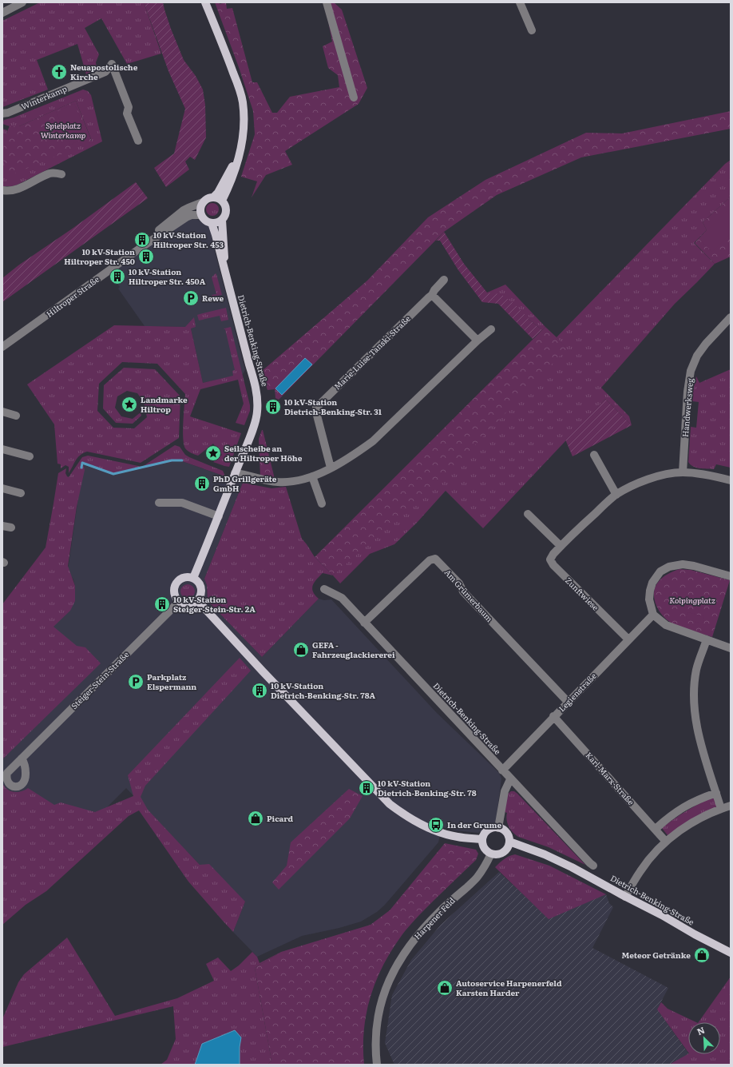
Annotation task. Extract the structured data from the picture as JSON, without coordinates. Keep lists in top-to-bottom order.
{
  "streets": {
    "main road": ["Dietrich-Benking-Straße"],
    "street": [
      "Winterkamp",
      "Hiltroper Straße",
      "Marie-Luise-Tanski-Straße",
      "Handwerksweg",
      "Zunftwiese",
      "Am Grümerbaum",
      "Steiger-Stein-Straße",
      "Legienstraße",
      "Karl-Marx-Straße",
      "Harpener Feld"
    ]
  },
  "crossings": [
    ["Hiltroper Straße", "Dietrich-Benking-Straße"],
    ["Dietrich-Benking-Straße", "Am Grümerbaum"],
    ["Dietrich-Benking-Straße", "Steiger-Stein-Straße"],
    ["Dietrich-Benking-Straße", "Legienstraße"],
    ["Dietrich-Benking-Straße", "Harpener Feld"],
    ["Handwerksweg", "Zunftwiese"],
    ["Zunftwiese", "Legienstraße"],
    ["Am Grümerbaum", "Legienstraße"],
    ["Legienstraße", "Karl-Marx-Straße"]
  ],
  "parks": ["Spielplatz Winterkamp", "Kolpingplatz"],
  "places": {
    "church": ["Neuapostolische Kirche"],
    "building": [
      "10 kV-Station Hiltroper Str. 453",
      "10 kV-Station Hiltroper Str. 450",
      "10 kV-Station Hiltroper Str. 450A",
      "10 kV-Station Dietrich-Benking-Str. 31",
      "PhD Grillgeräte GmbH",
      "10 kV-Station Steiger-Stein-Str. 2A",
      "10 kV-Station Dietrich-Benking-Str. 78A",
      "10 kV-Station Dietrich-Benking-Str. 78"
    ],
    "parking": ["Rewe", "Parkplatz Elspermann"],
    "place": ["Landmarke Hiltrop", "Seilscheibe an der Hiltroper Höhe"],
    "shop": [
      "GEFA - Fahrzeuglackiererei",
      "Picard",
      "Meteor Getränke",
      "Autoservice Harpenerfeld Karsten Harder"
    ],
    "bus stop": ["In der Grume"]
  },
  "north": "top left"
}
